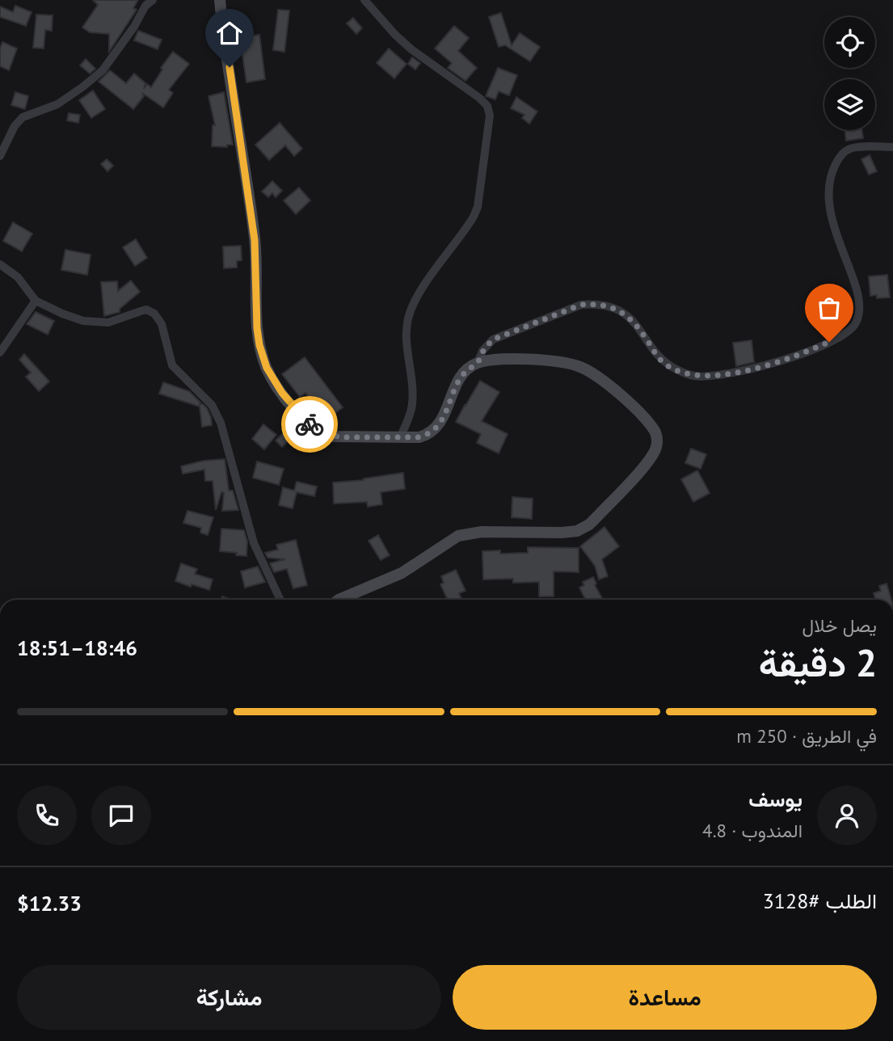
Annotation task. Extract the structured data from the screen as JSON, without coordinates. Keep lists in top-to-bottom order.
{
  "page": {
    "heading": ["2 دقيقة", "يصل خلال", "18:46–18:51"],
    "panel": [
      "يوسف",
      "المندوب · 4.8",
      "الطلب #3128",
      "$12.33"
    ],
    "bar": "في الطريق · 250 m",
    "buttons": ["مساعدة", "مشاركة"]
  }
}
